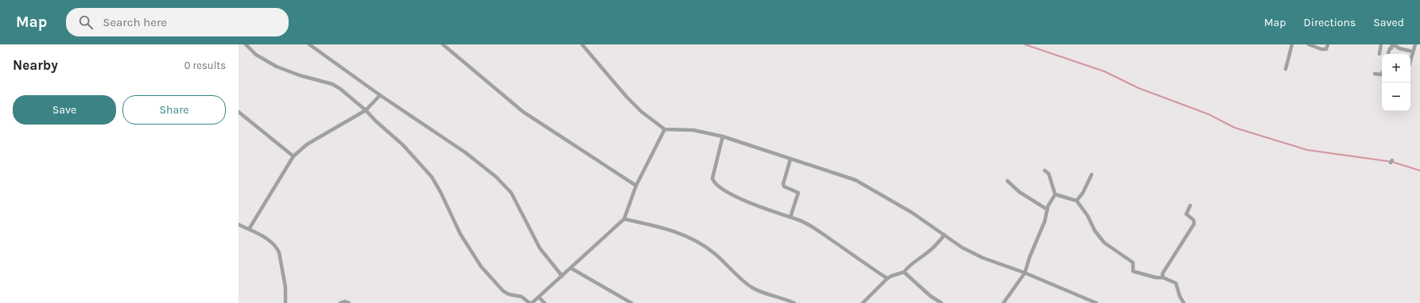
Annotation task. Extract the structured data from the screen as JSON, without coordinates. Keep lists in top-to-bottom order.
{
  "page": {
    "header": "Map",
    "search": "Search here",
    "nav": ["Map", "Directions", "Saved"],
    "heading": ["Nearby", "0 results"],
    "map_buttons": ["+", "−"],
    "buttons": ["Save", "Share"]
  }
}
